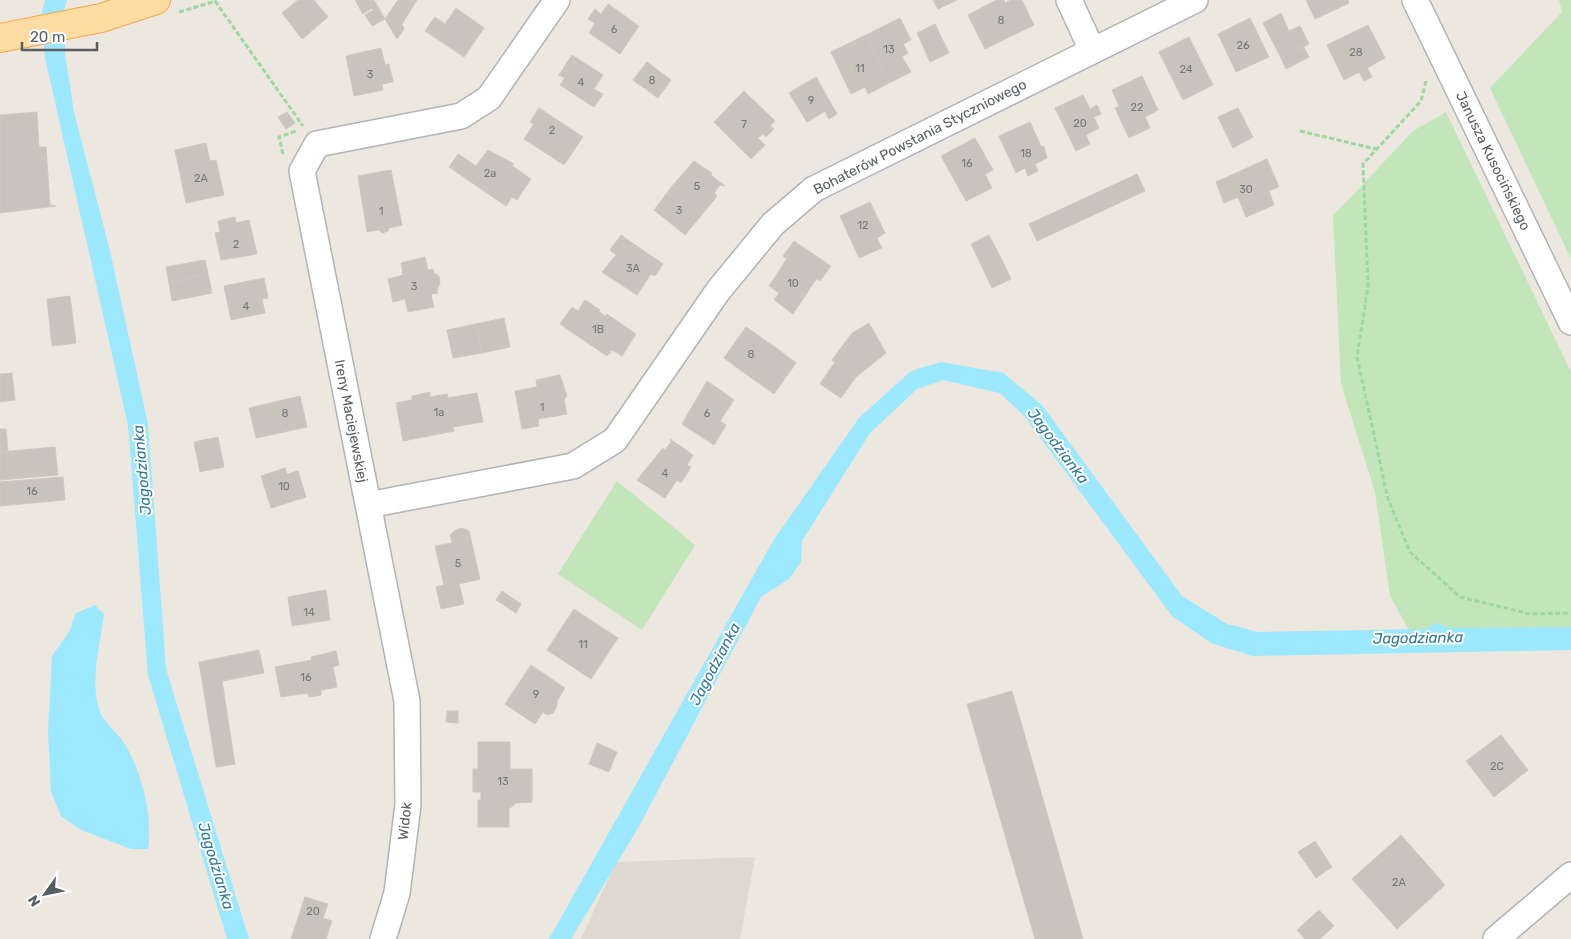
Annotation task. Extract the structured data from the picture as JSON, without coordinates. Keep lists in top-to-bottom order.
{
  "streets": {
    "street": [
      "Bohaterów Powstania Styczniowego",
      "Janusza Kusocińskiego",
      "Ireny Maciejewskiej",
      "Widok"
    ]
  },
  "crossings": [
    ["Bohaterów Powstania Styczniowego", "Ireny Maciejewskiej"],
    ["Ireny Maciejewskiej", "Widok"]
  ],
  "water": ["Jagodzianka"],
  "house_numbers": [
    "8",
    "6",
    "26",
    "13",
    "28",
    "11",
    "24",
    "3",
    "8",
    "4",
    "9",
    "22",
    "20",
    "7",
    "2",
    "18",
    "16",
    "2a",
    "2A",
    "5",
    "30",
    "3",
    "1",
    "12",
    "2",
    "3A",
    "10",
    "3",
    "4",
    "1B",
    "8",
    "1",
    "1a",
    "8",
    "6",
    "4",
    "10",
    "16",
    "5",
    "14",
    "11",
    "16",
    "9",
    "2C",
    "13",
    "2A",
    "20"
  ],
  "scale_bar": "20 m",
  "north": "bottom left"
}
